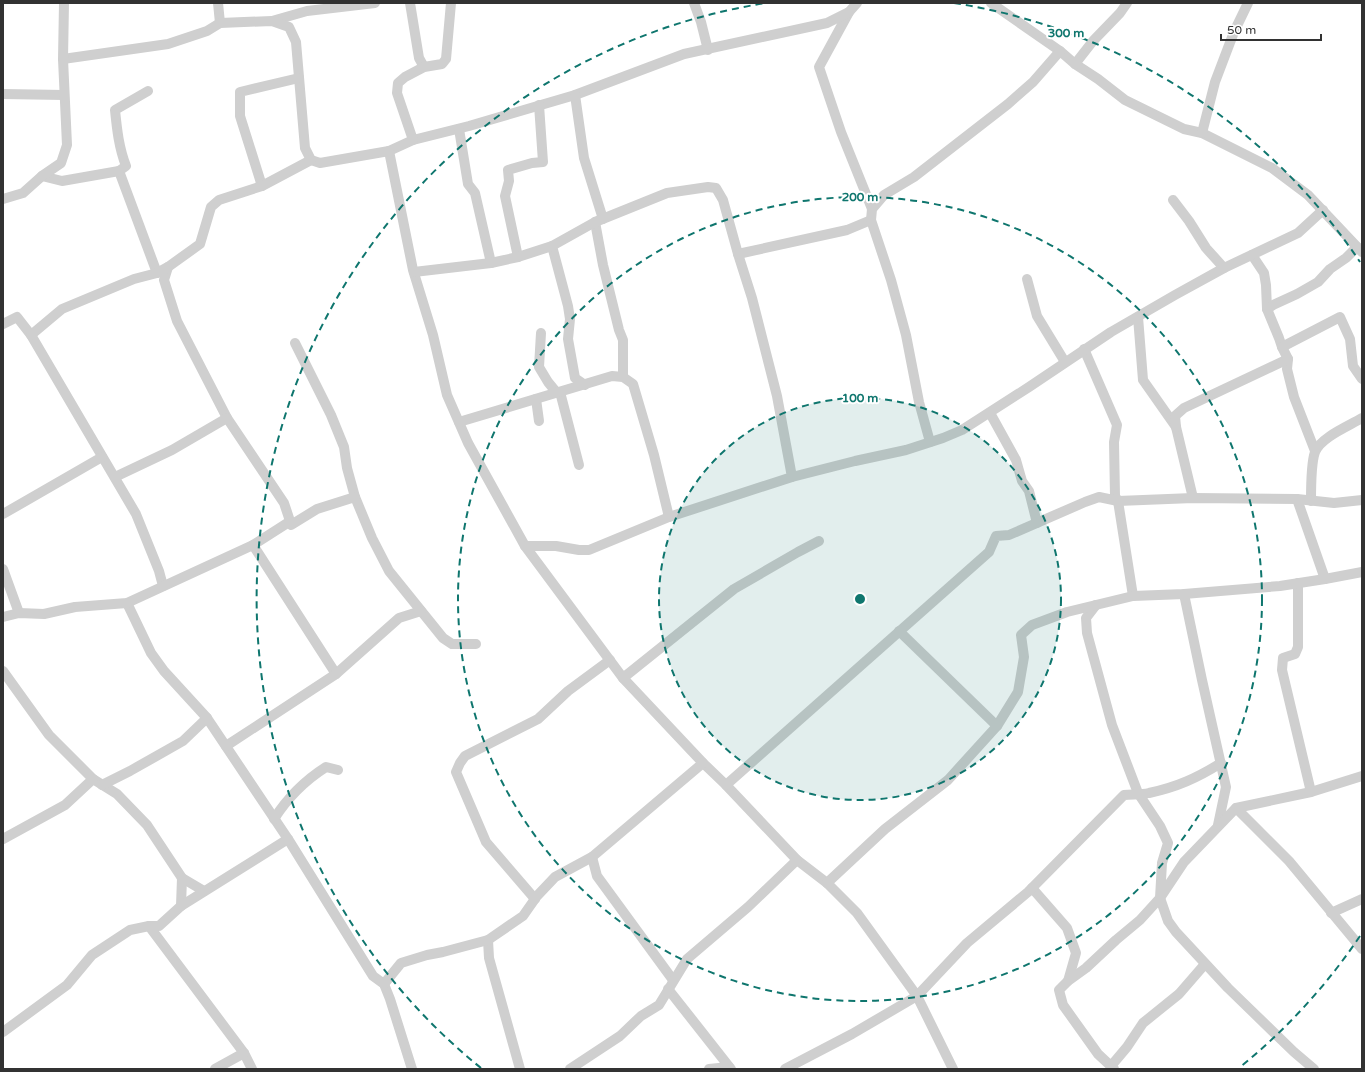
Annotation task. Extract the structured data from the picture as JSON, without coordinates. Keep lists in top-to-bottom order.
{
  "scale_bar": "50 m",
  "rings": ["300 m", "200 m", "100 m"]
}
